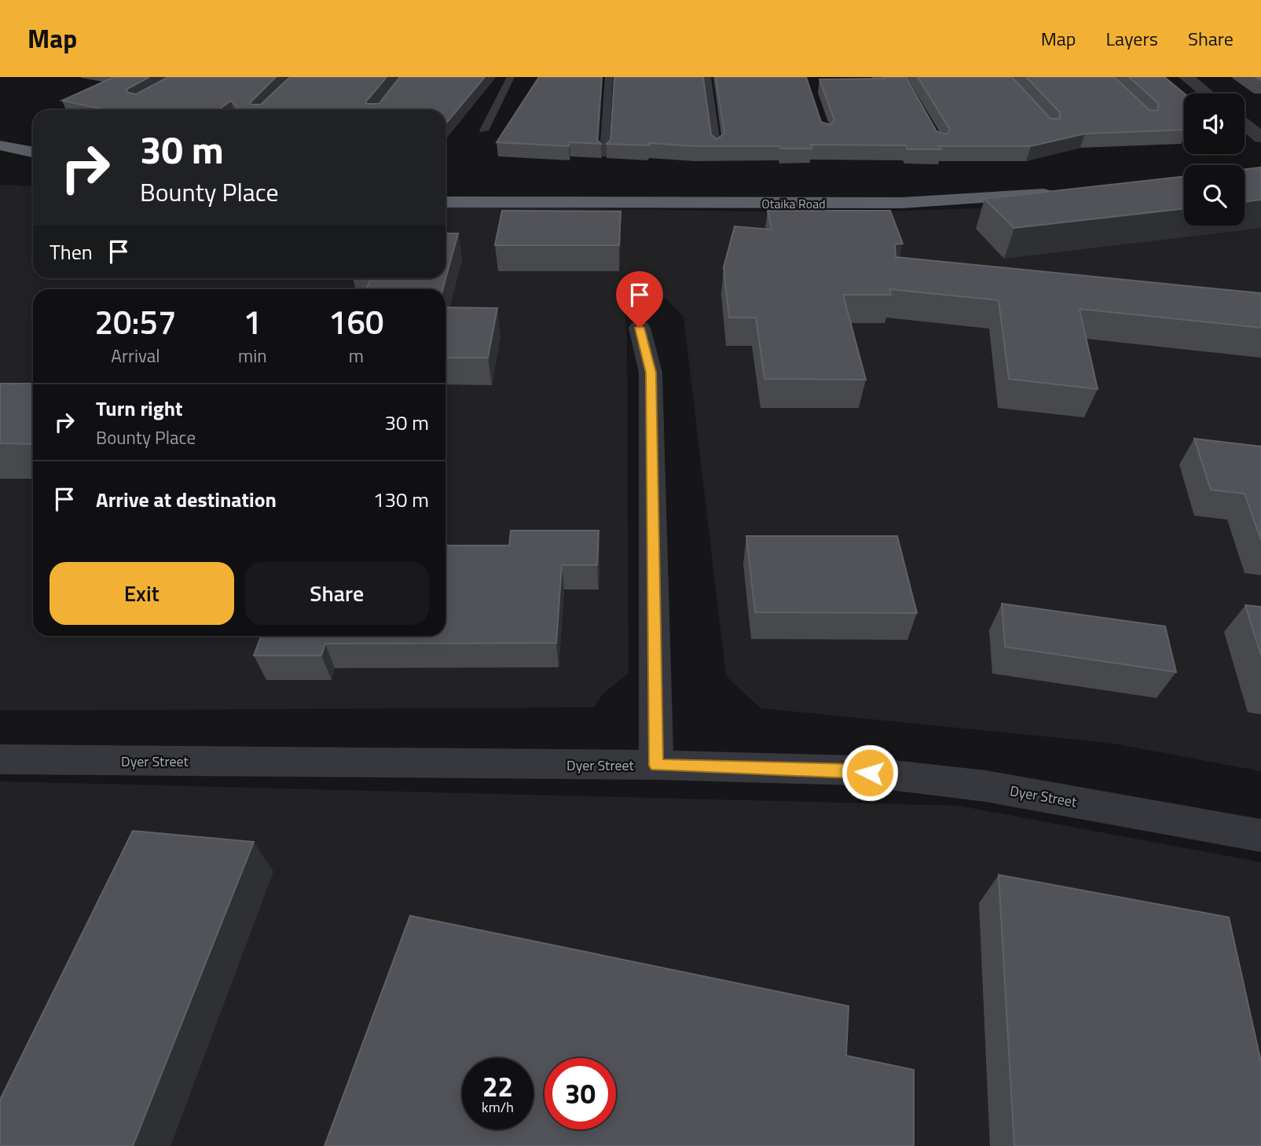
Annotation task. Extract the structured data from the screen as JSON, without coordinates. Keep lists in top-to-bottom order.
{
  "streets": {
    "highway": ["Otaika Road"],
    "street": ["Dyer Street"]
  },
  "page": {
    "header": "Map",
    "nav": ["Map", "Layers", "Share"],
    "turn": ["30 m", "Bounty Place"],
    "then": "Then",
    "eta": [
      "20:57",
      "Arrival",
      "1",
      "min",
      "160",
      "m"
    ],
    "list": [
      {
        "name": "Turn right",
        "note": "Bounty Place",
        "value": "30 m"
      },
      {
        "name": "Arrive at destination",
        "value": "130 m"
      }
    ],
    "buttons": ["Exit", "Share"],
    "speed": "22 km/h",
    "limit": "30"
  }
}
